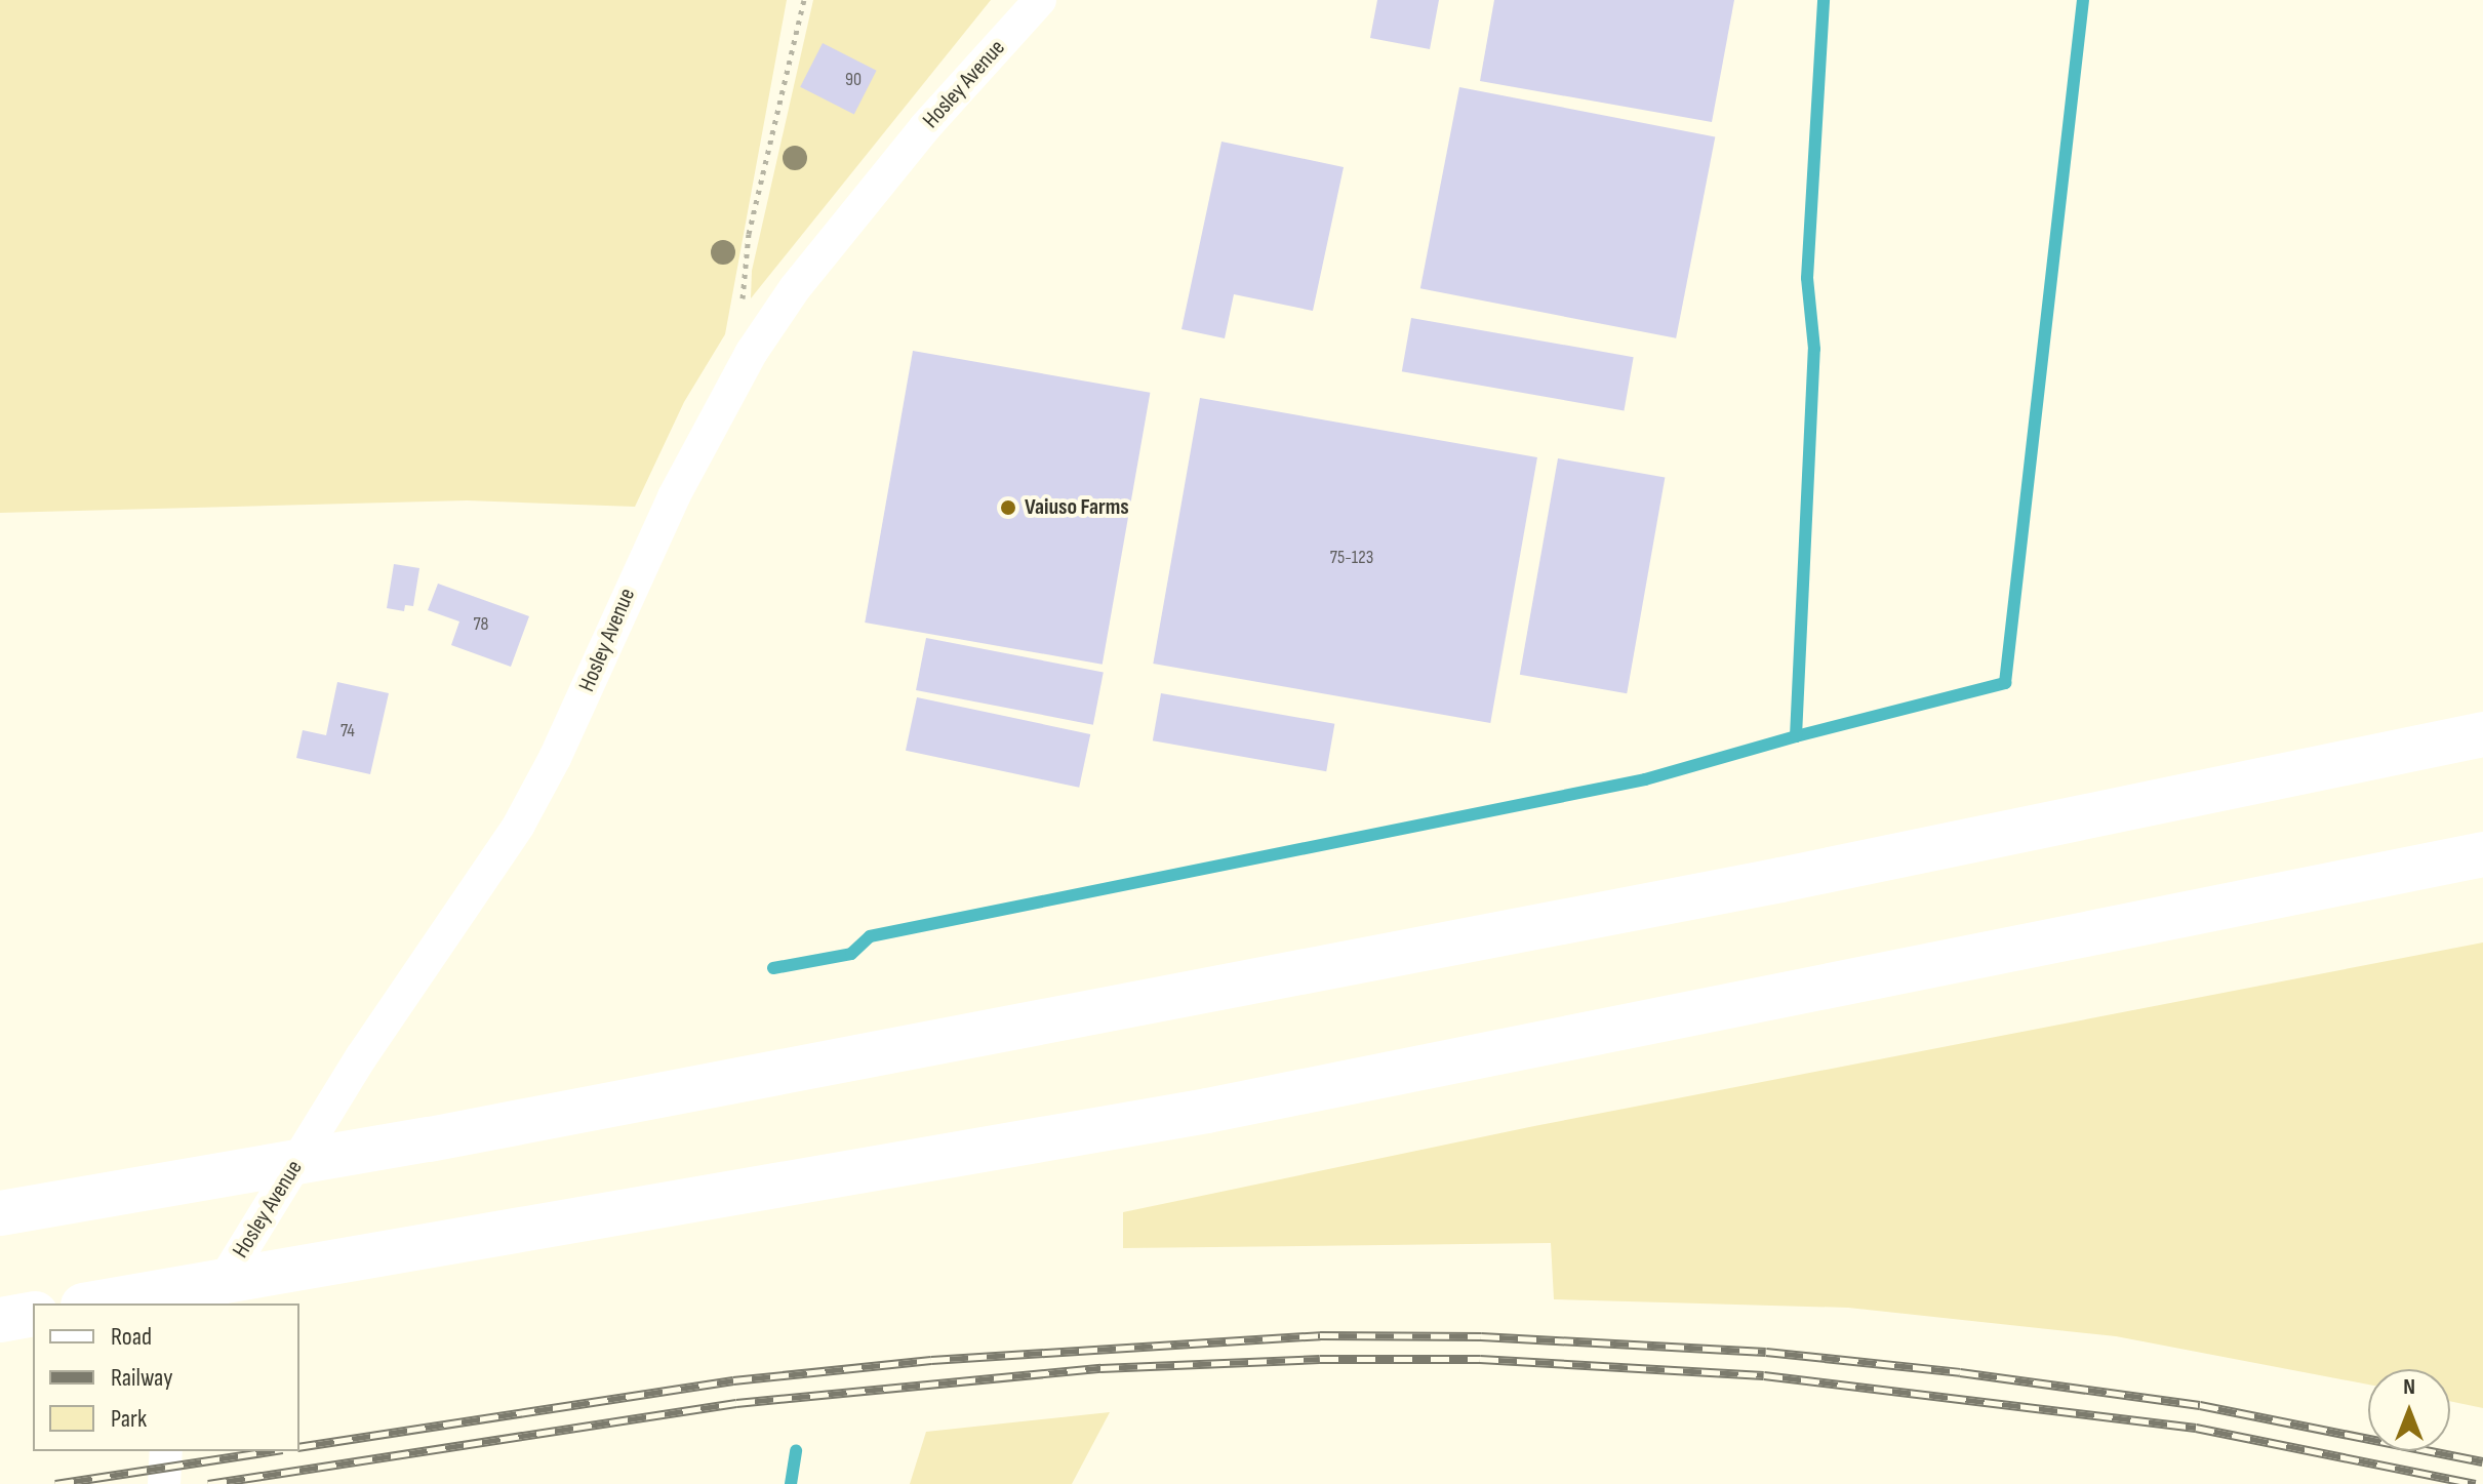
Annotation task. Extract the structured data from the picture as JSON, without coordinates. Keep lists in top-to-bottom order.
{
  "streets": {
    "street": ["Hosley Avenue"]
  },
  "places": ["Vaiuso Farms"],
  "house_numbers": [
    "90",
    "75-123",
    "78",
    "74"
  ],
  "legend": ["Road", "Railway", "Park"],
  "north": "top"
}
